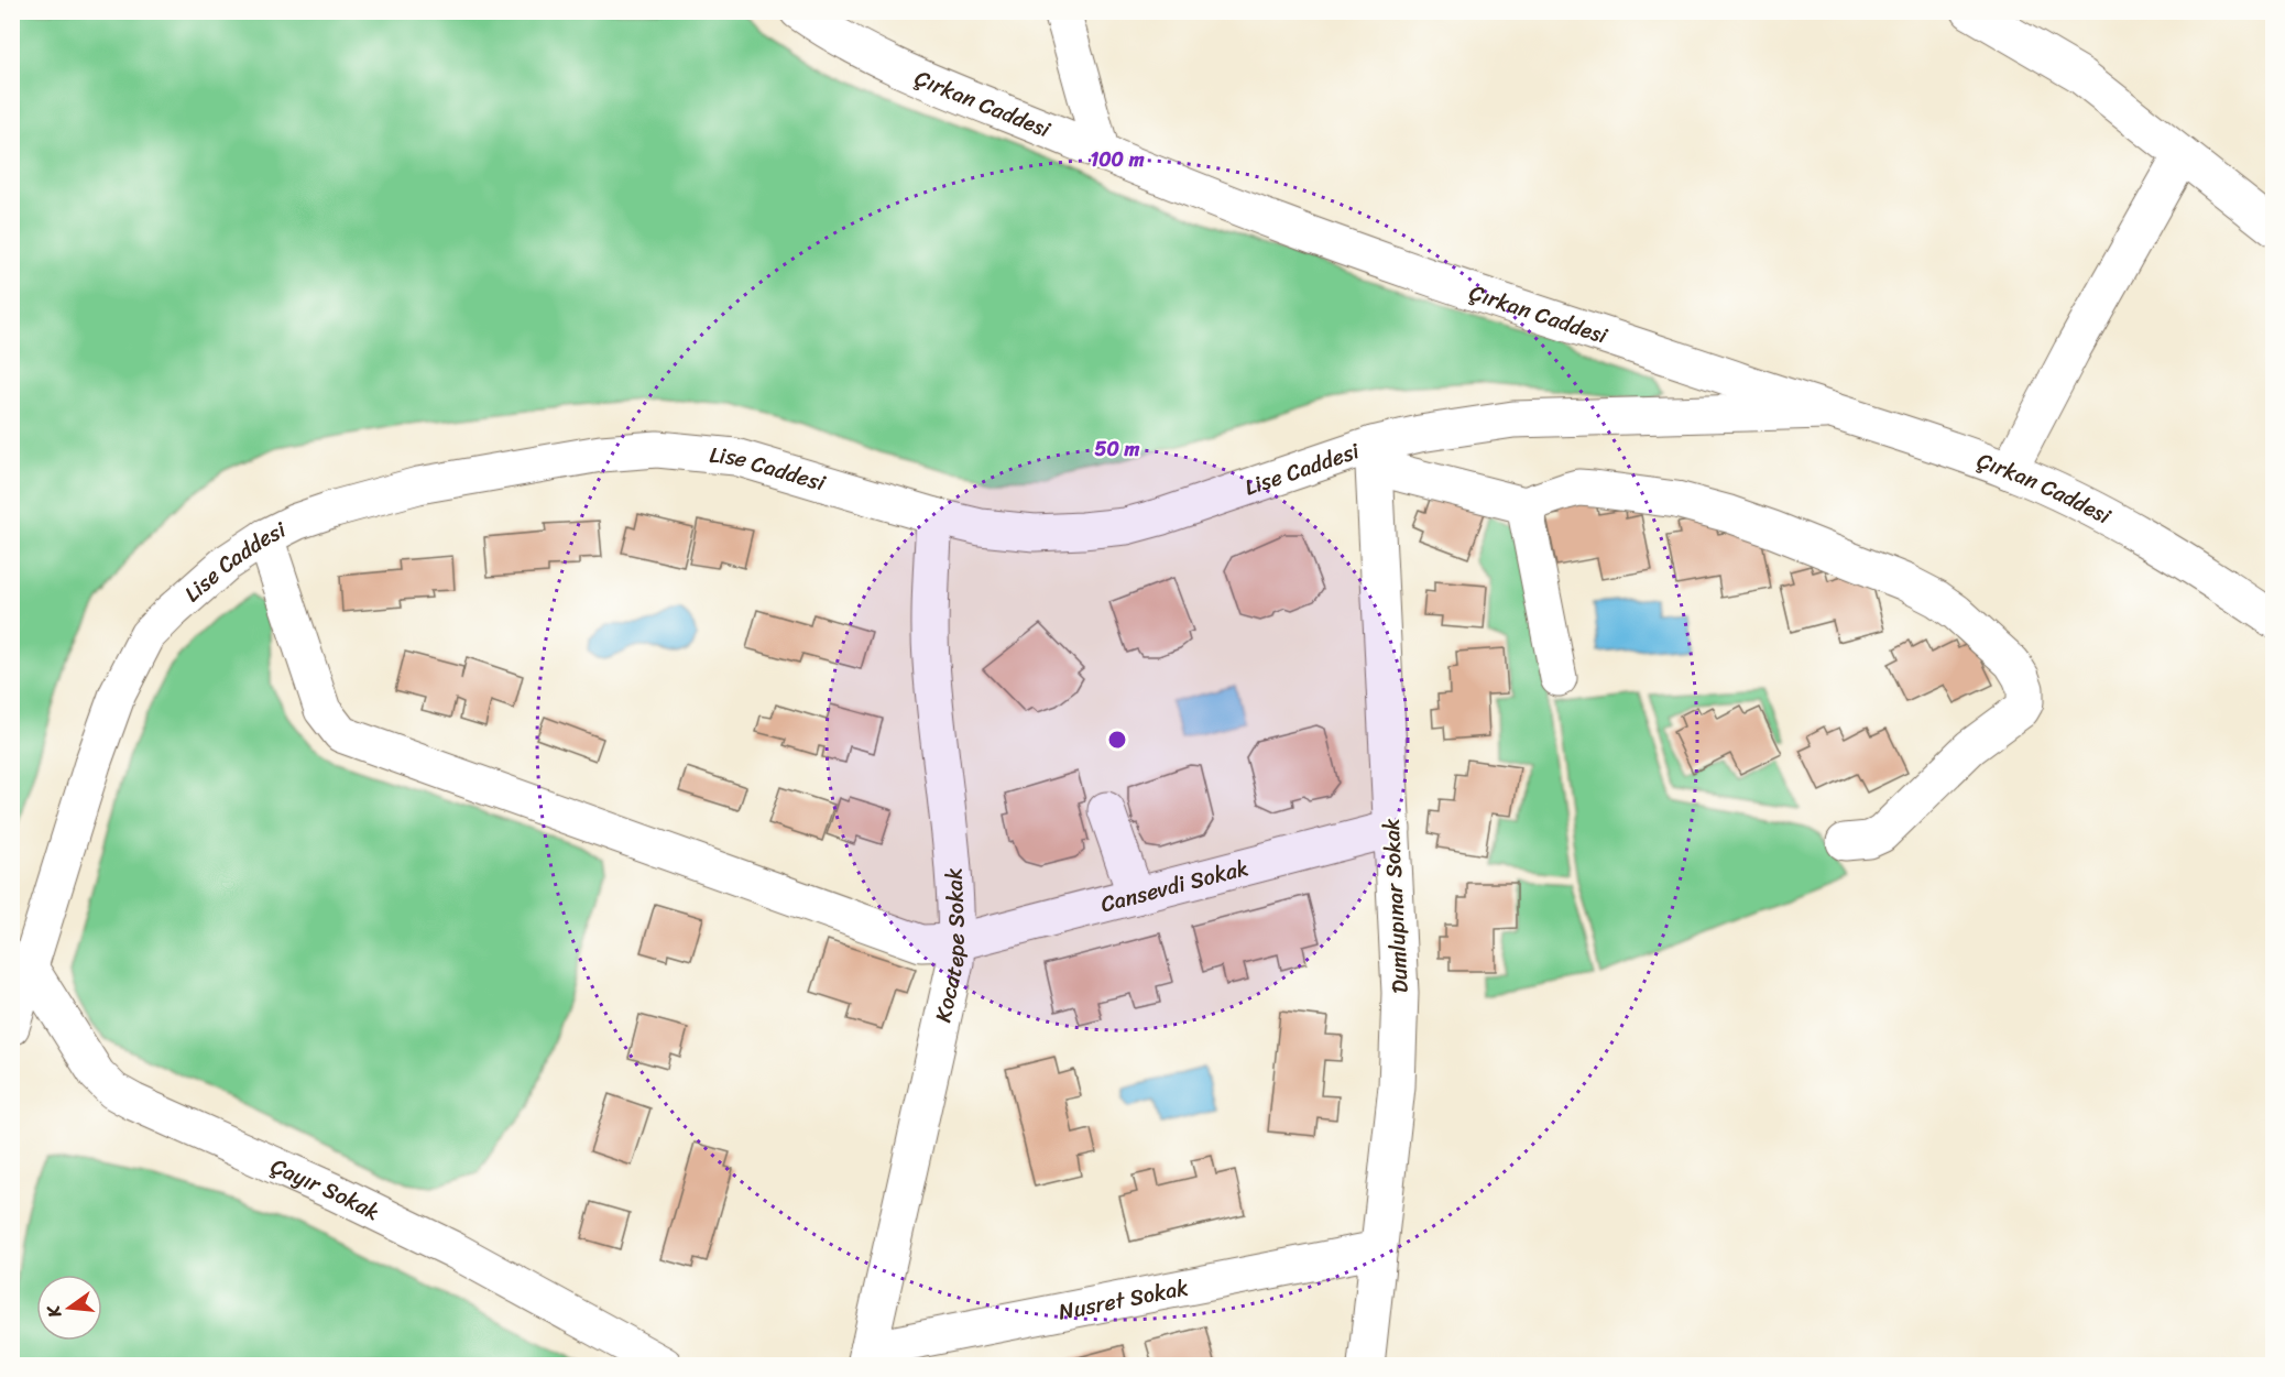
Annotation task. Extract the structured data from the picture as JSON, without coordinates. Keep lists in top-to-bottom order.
{
  "streets": {
    "street": [
      "Çırkan Caddesi",
      "Lise Caddesi",
      "Cansevdi Sokak",
      "Dumlupınar Sokak",
      "Kocatepe Sokak",
      "Çayır Sokak",
      "Nusret Sokak"
    ]
  },
  "crossings": [
    ["Çırkan Caddesi", "Lise Caddesi"],
    ["Lise Caddesi", "Cansevdi Sokak"],
    ["Lise Caddesi", "Dumlupınar Sokak"],
    ["Lise Caddesi", "Kocatepe Sokak"],
    ["Lise Caddesi", "Çayır Sokak"],
    ["Cansevdi Sokak", "Dumlupınar Sokak"],
    ["Cansevdi Sokak", "Kocatepe Sokak"],
    ["Dumlupınar Sokak", "Nusret Sokak"],
    ["Kocatepe Sokak", "Nusret Sokak"]
  ],
  "north": "left",
  "rings": ["100 m", "50 m"]
}
